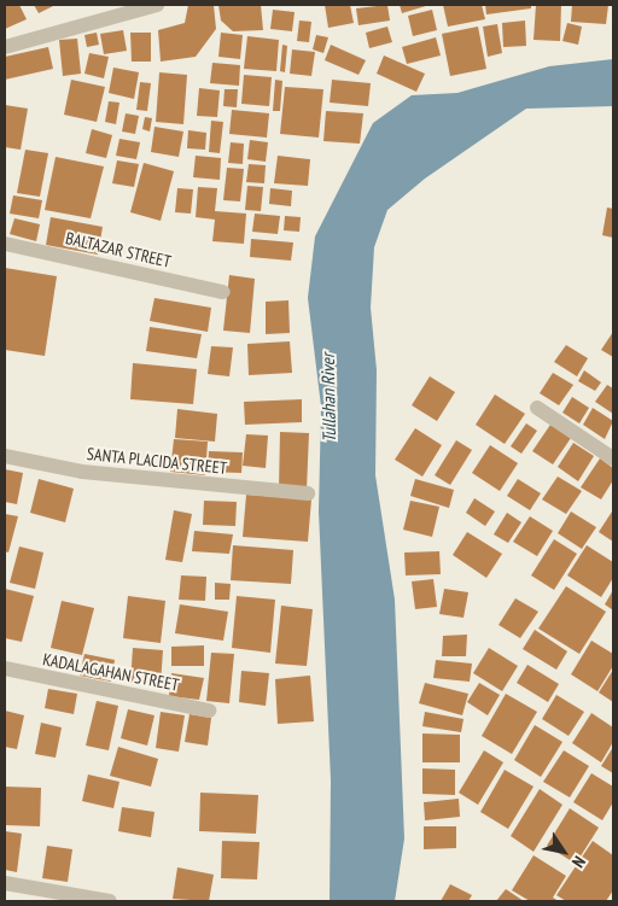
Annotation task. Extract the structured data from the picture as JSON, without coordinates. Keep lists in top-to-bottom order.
{
  "streets": {
    "street": ["BALTAZAR STREET", "SANTA PLACIDA STREET", "KADALAGAHAN STREET"]
  },
  "water": ["Tullahan River"],
  "north": "bottom right"
}
